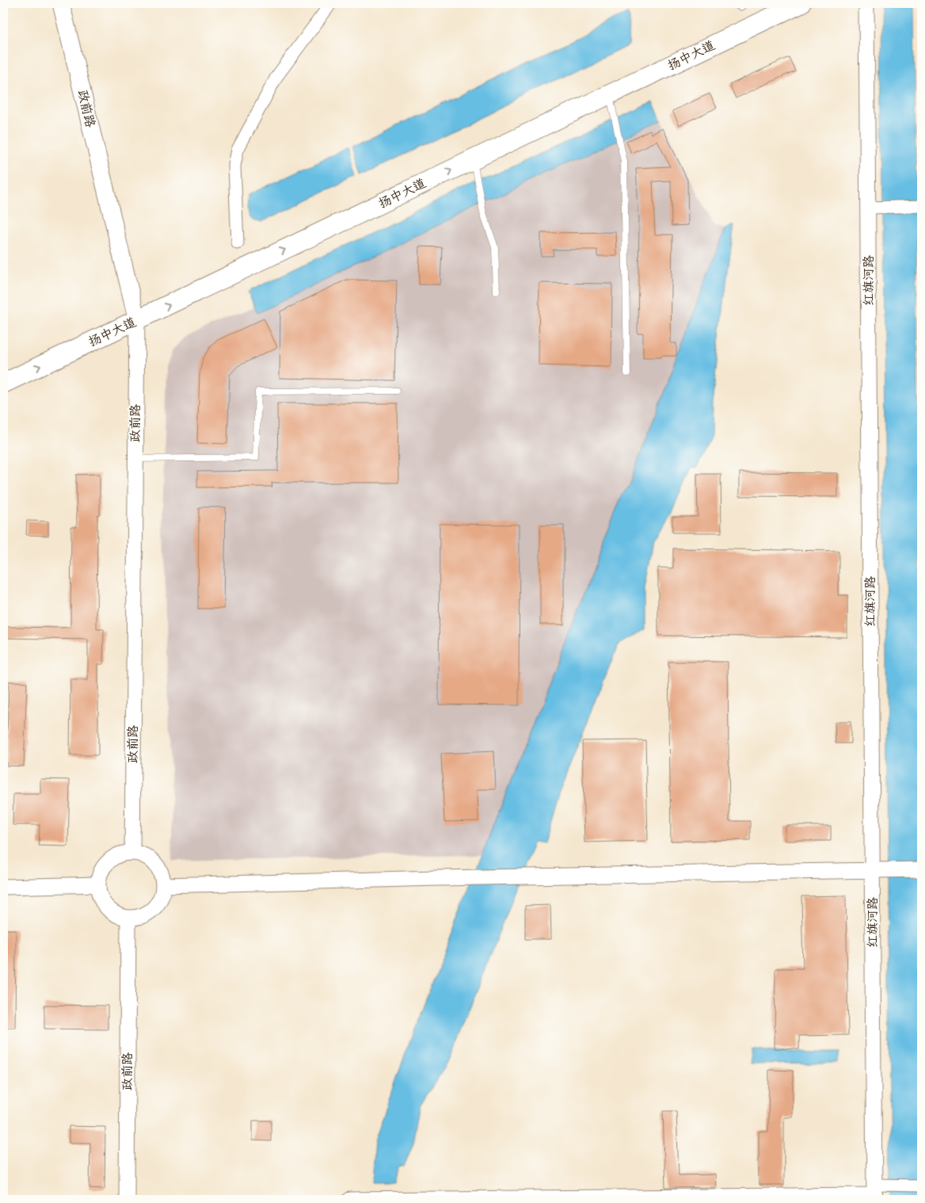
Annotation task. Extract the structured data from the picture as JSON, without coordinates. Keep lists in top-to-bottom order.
{
  "streets": {
    "main road": ["扬中大道", "政前路"],
    "street": ["红旗河路"]
  },
  "crossings": [
    ["扬中大道", "政前路"]
  ]
}
